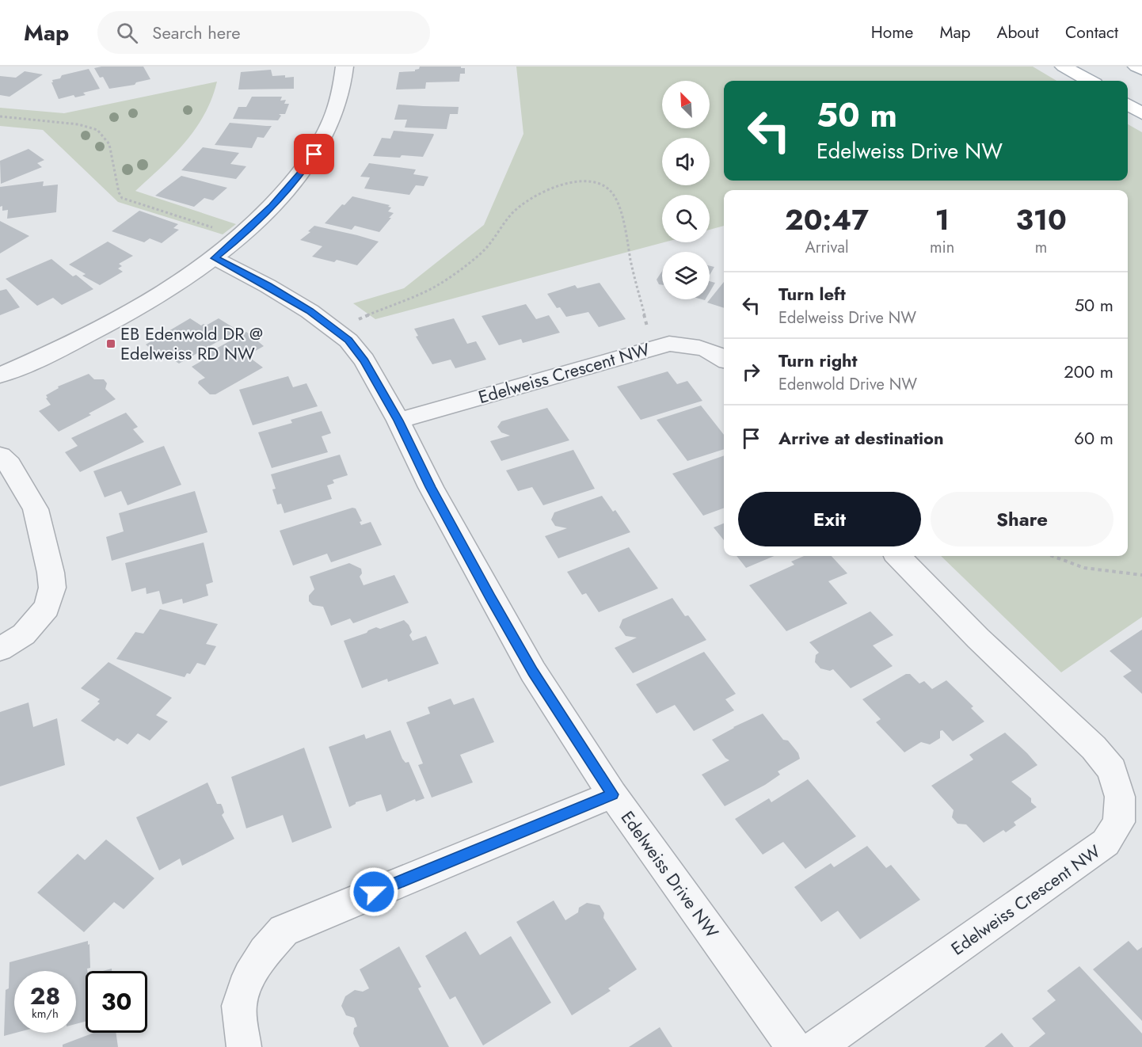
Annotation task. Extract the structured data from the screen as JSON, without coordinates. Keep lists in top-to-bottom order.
{
  "streets": {
    "street": ["Edelweiss Crescent NW", "Edelweiss Drive NW"]
  },
  "crossings": [
    ["Edelweiss Crescent NW", "Edelweiss Drive NW"]
  ],
  "places": {
    "transit": ["EB Edenwold DR @ Edelweiss RD NW"]
  },
  "north": "top left",
  "page": {
    "header": "Map",
    "search": "Search here",
    "nav": [
      "Home",
      "Map",
      "About",
      "Contact"
    ],
    "turn": ["50 m", "Edelweiss Drive NW"],
    "eta": [
      "20:47",
      "Arrival",
      "1",
      "min",
      "310",
      "m"
    ],
    "list": [
      {
        "name": "Turn left",
        "note": "Edelweiss Drive NW",
        "value": "50 m"
      },
      {
        "name": "Turn right",
        "note": "Edenwold Drive NW",
        "value": "200 m"
      },
      {
        "name": "Arrive at destination",
        "value": "60 m"
      }
    ],
    "buttons": ["Exit", "Share"],
    "speed": "28 km/h",
    "limit": "30"
  }
}
